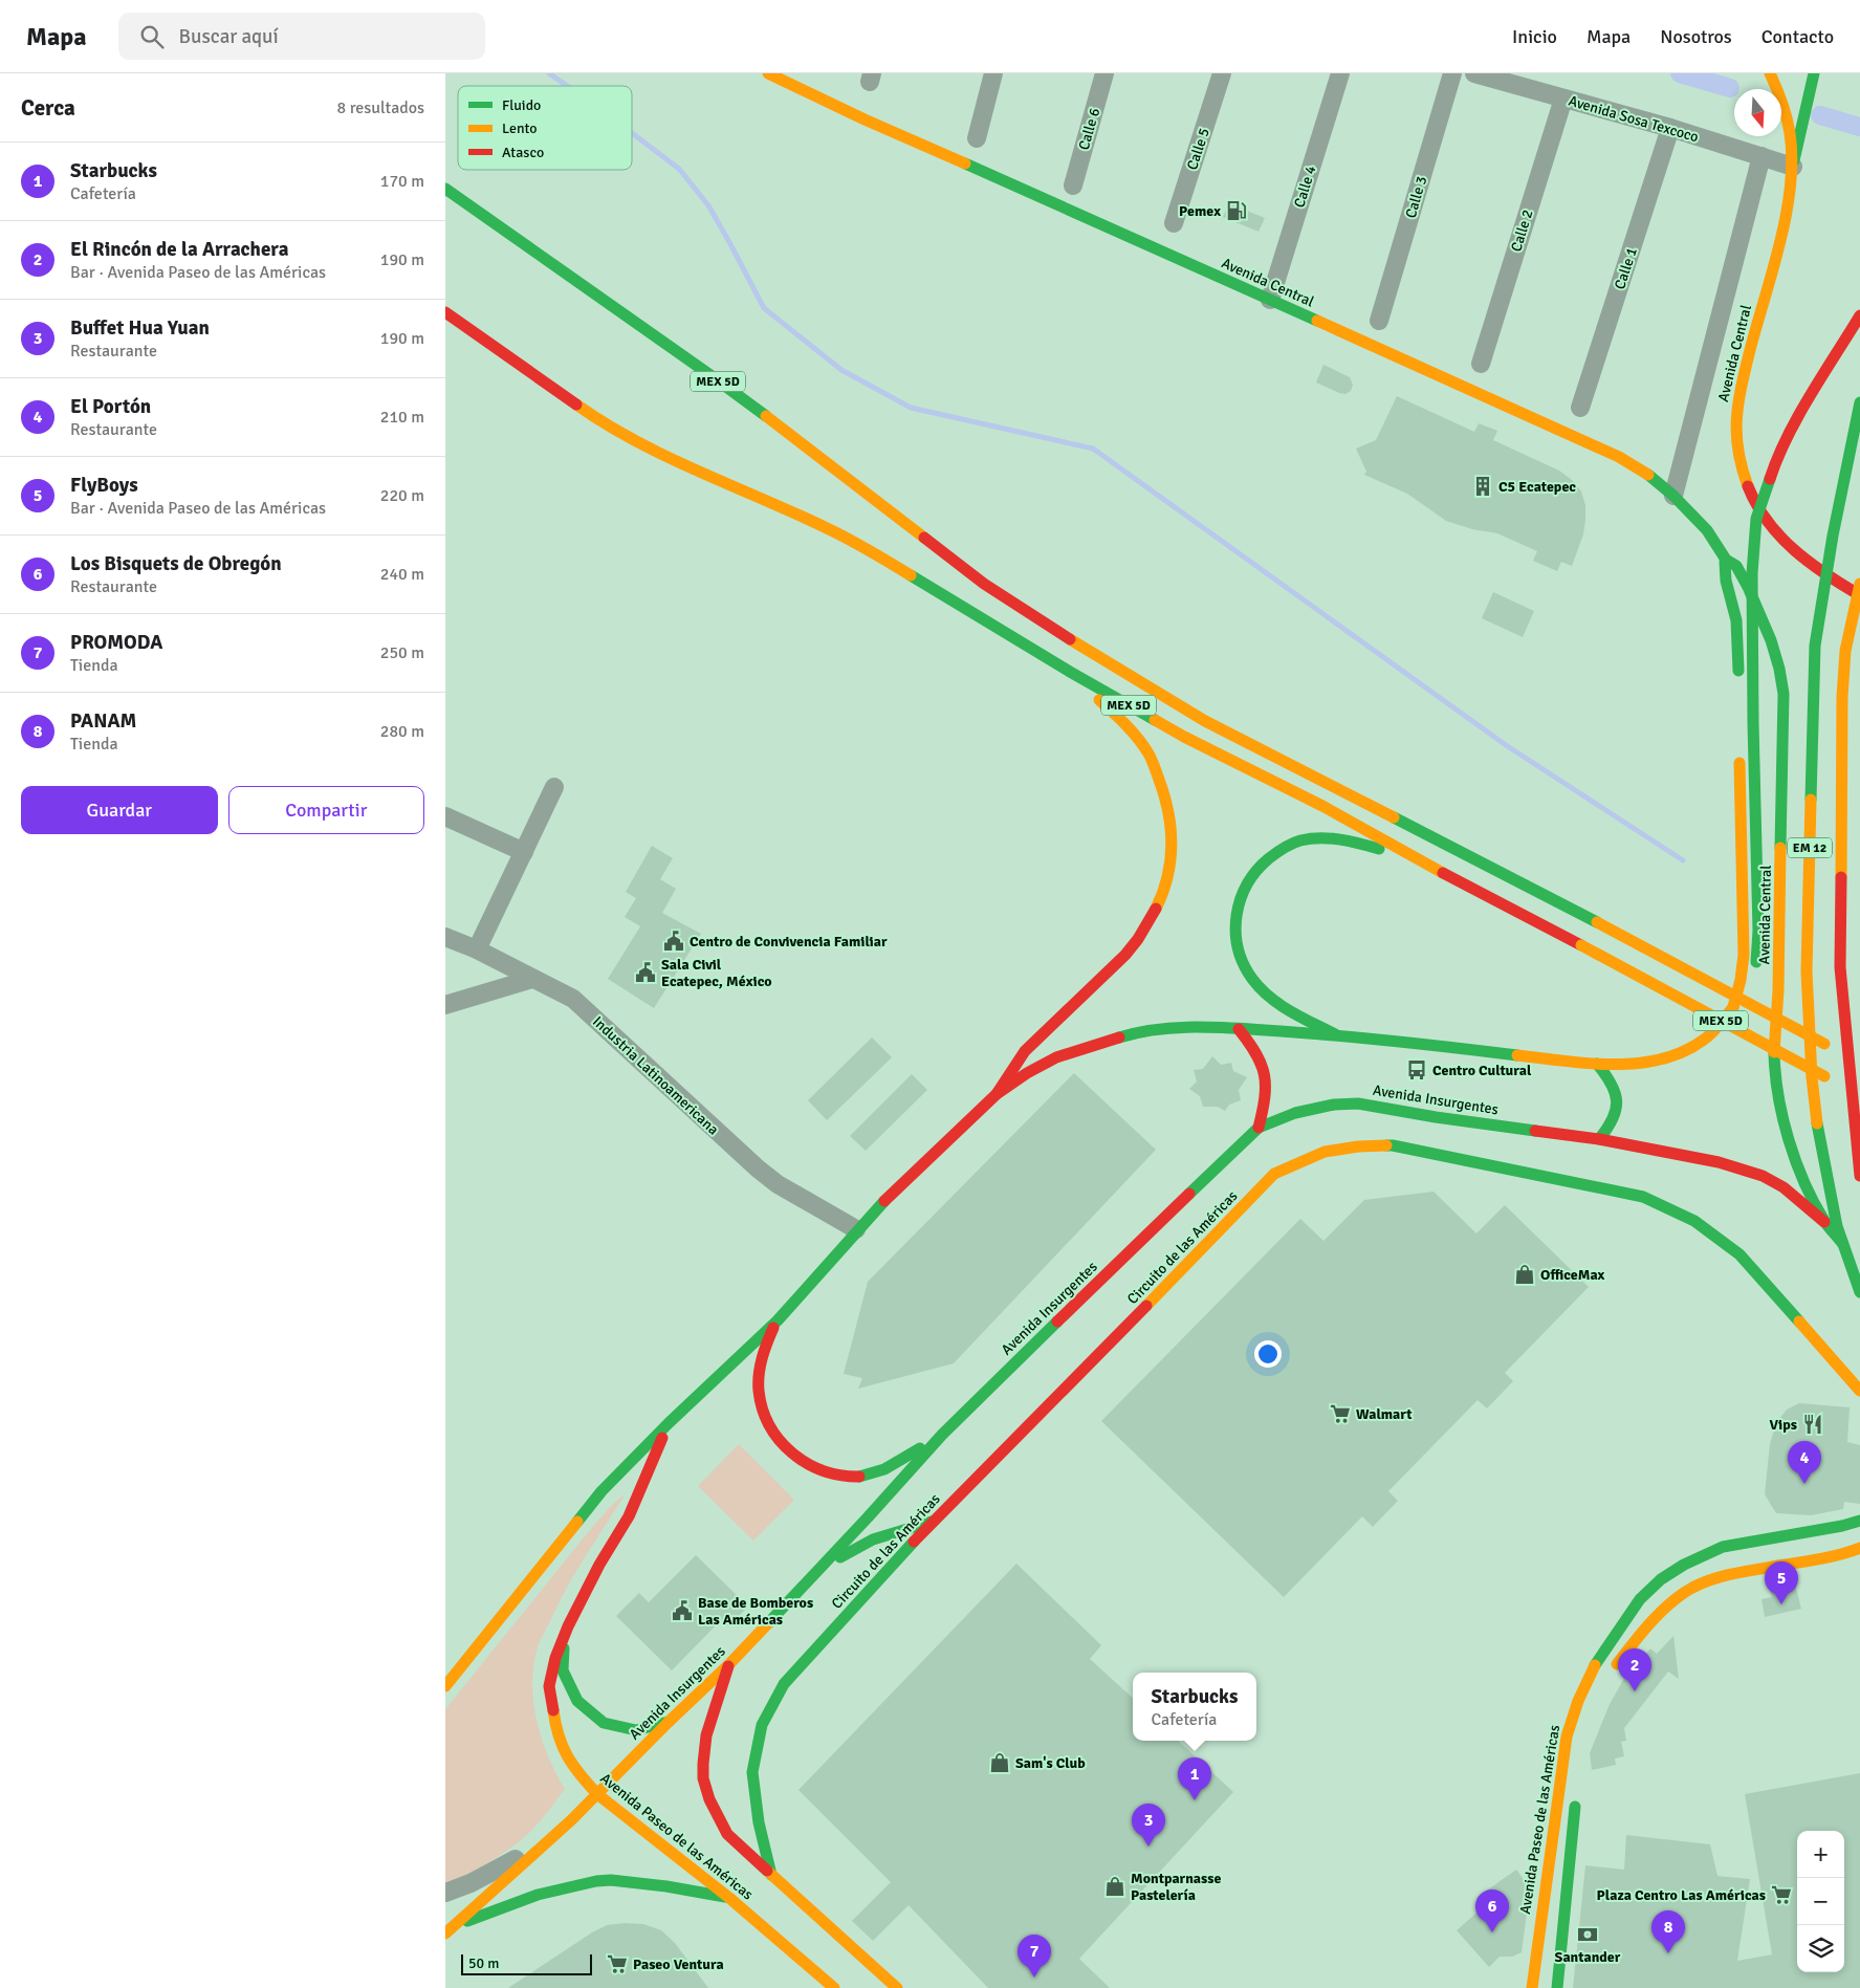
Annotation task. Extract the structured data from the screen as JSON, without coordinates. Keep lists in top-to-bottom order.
{
  "streets": {
    "main road": [
      "Avenida Central",
      "MEX 5D",
      "EM 12",
      "Avenida Insurgentes",
      "Circuito de las Américas",
      "Avenida Paseo de las Américas"
    ],
    "street": [
      "Avenida Sosa Texcoco",
      "Calle 6",
      "Calle 5",
      "Calle 4",
      "Calle 3",
      "Calle 2",
      "Calle 1",
      "Industria Latinoamericana"
    ]
  },
  "crossings": [
    ["Avenida Sosa Texcoco", "Calle 2"],
    ["Avenida Sosa Texcoco", "Calle 1"],
    ["Avenida Sosa Texcoco", "Avenida Central"],
    ["Calle 4", "Avenida Central"],
    ["Avenida Central", "Avenida Insurgentes"],
    ["Avenida Insurgentes", "Avenida Paseo de las Américas"],
    ["Circuito de las Américas", "Avenida Paseo de las Américas"]
  ],
  "places": {
    "fuel station": ["Pemex"],
    "building": ["C5 Ecatepec"],
    "public building": ["Centro de Convivencia Familiar", "Sala Civil Ecatepec, México", "Base de Bomberos Las Américas"],
    "bus stop": ["Centro Cultural"],
    "shop": ["OfficeMax", "Sam's Club", "Montparnasse Pastelería"],
    "supermarket": ["Walmart", "Plaza Centro Las Américas", "Paseo Ventura"],
    "restaurant": ["Vips"],
    "bank": ["Santander"]
  },
  "legend": ["Fluido", "Lento", "Atasco"],
  "scale_bar": "50 m",
  "north": "bottom",
  "page": {
    "header": "Mapa",
    "search": "Buscar aquí",
    "nav": [
      "Inicio",
      "Mapa",
      "Nosotros",
      "Contacto"
    ],
    "heading": ["Cerca", "8 resultados"],
    "list": [
      {
        "mark": "1",
        "name": "Starbucks",
        "note": "Cafetería",
        "value": "170 m"
      },
      {
        "mark": "2",
        "name": "El Rincón de la Arrachera",
        "note": "Bar · Avenida Paseo de las Américas",
        "value": "190 m"
      },
      {
        "mark": "3",
        "name": "Buffet Hua Yuan",
        "note": "Restaurante",
        "value": "190 m"
      },
      {
        "mark": "4",
        "name": "El Portón",
        "note": "Restaurante",
        "value": "210 m"
      },
      {
        "mark": "5",
        "name": "FlyBoys",
        "note": "Bar · Avenida Paseo de las Américas",
        "value": "220 m"
      },
      {
        "mark": "6",
        "name": "Los Bisquets de Obregón",
        "note": "Restaurante",
        "value": "240 m"
      },
      {
        "mark": "7",
        "name": "PROMODA",
        "note": "Tienda",
        "value": "250 m"
      },
      {
        "mark": "8",
        "name": "PANAM",
        "note": "Tienda",
        "value": "280 m"
      }
    ],
    "buttons": ["Guardar", "Compartir"],
    "pins": [
      "4",
      "5",
      "2",
      "1",
      "3",
      "6",
      "8",
      "7"
    ],
    "popup": ["Starbucks", "Cafetería"],
    "map_buttons": ["+", "−"],
    "scale": "50 m"
  }
}
